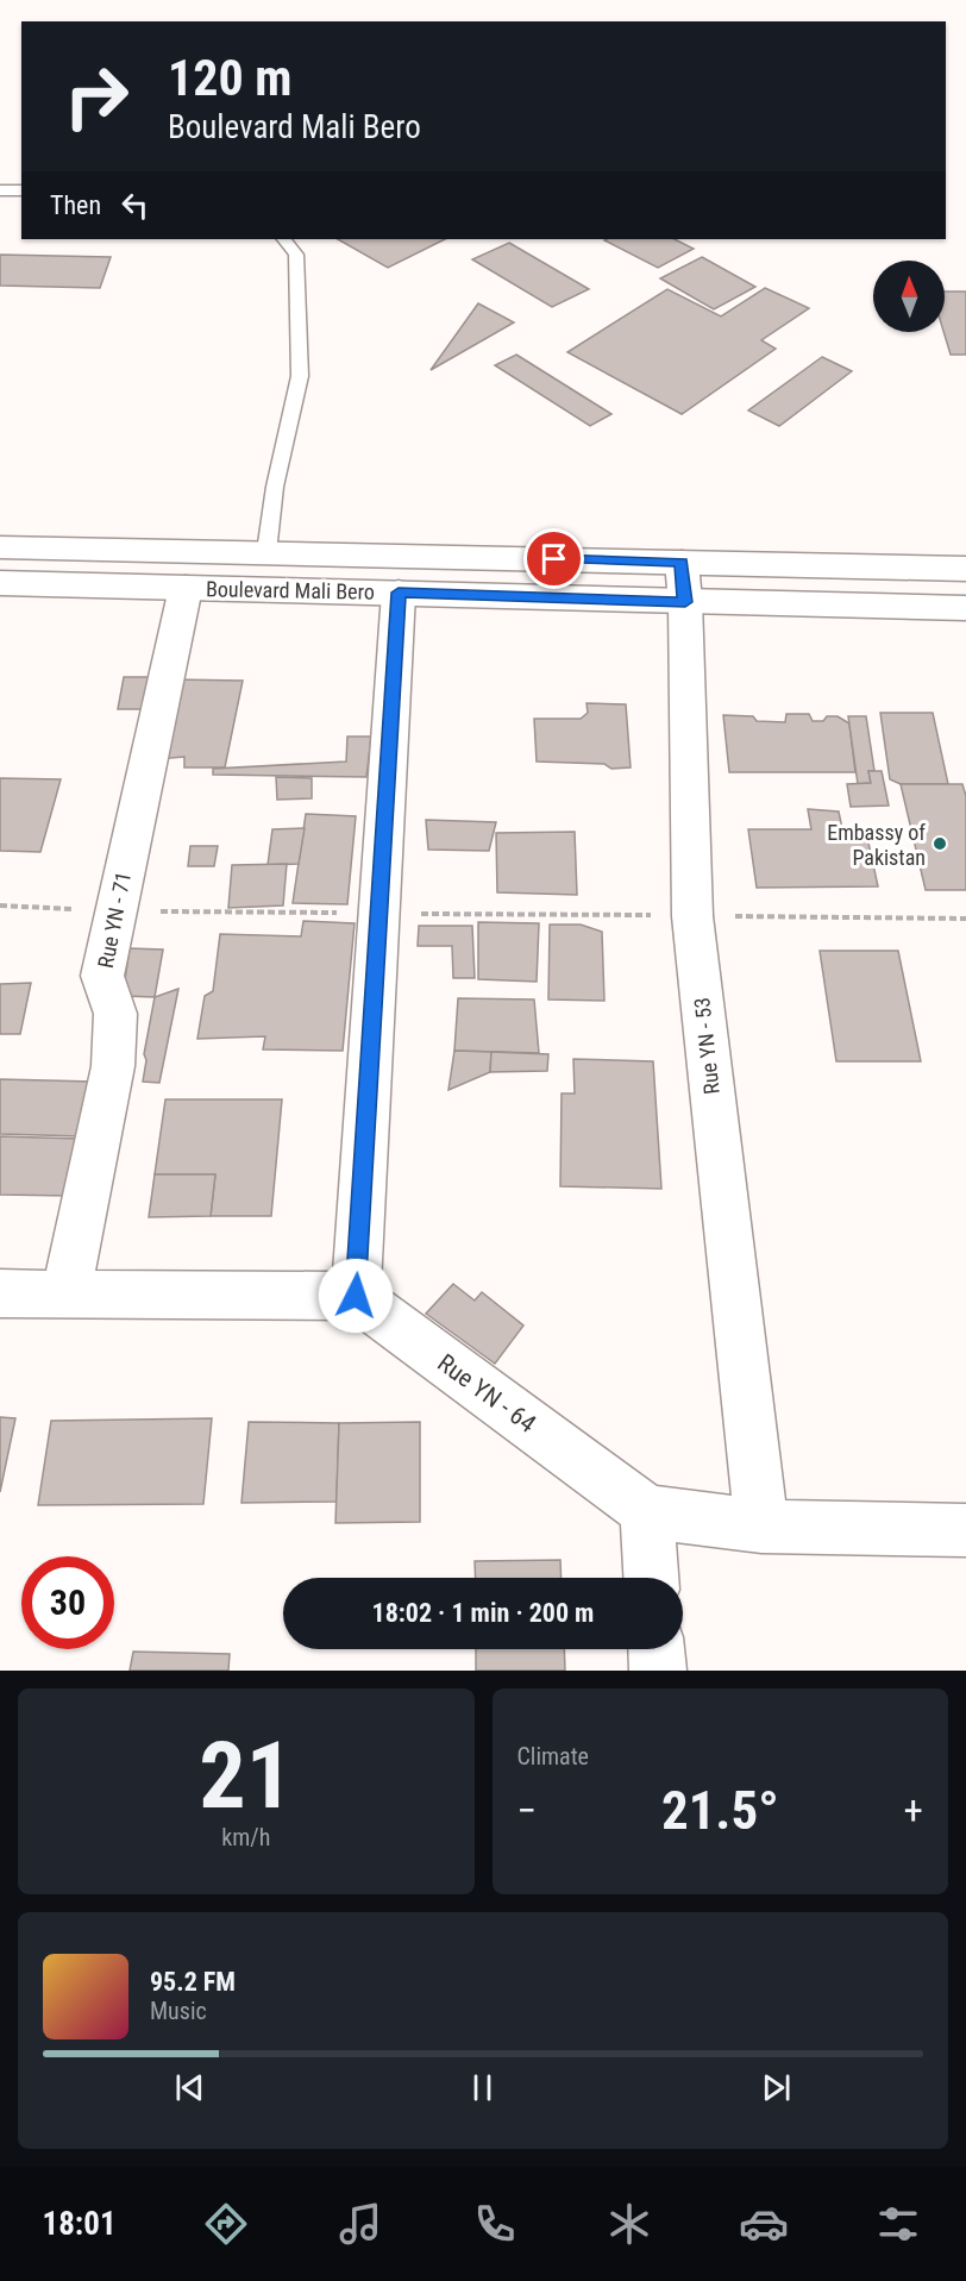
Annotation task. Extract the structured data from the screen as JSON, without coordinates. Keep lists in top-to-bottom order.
{
  "streets": {
    "street": [
      "Boulevard Mali Bero",
      "Rue YN - 71",
      "Rue YN - 53",
      "Rue YN - 64"
    ]
  },
  "crossings": [
    ["Boulevard Mali Bero", "Rue YN - 71"],
    ["Boulevard Mali Bero", "Rue YN - 53"],
    ["Rue YN - 53", "Rue YN - 64"]
  ],
  "places": ["Embassy of Pakistan"],
  "north": "top",
  "page": {
    "turn": ["120 m", "Boulevard Mali Bero"],
    "then": "Then",
    "limit": "30",
    "trip": "18:02 · 1 min · 200 m",
    "tile": [
      ["21", "km/h"],
      "Climate"
    ],
    "heat": ["−", "21.5°", "+"],
    "song": ["95.2 FM", "Music"],
    "tabs": "18:01"
  }
}
